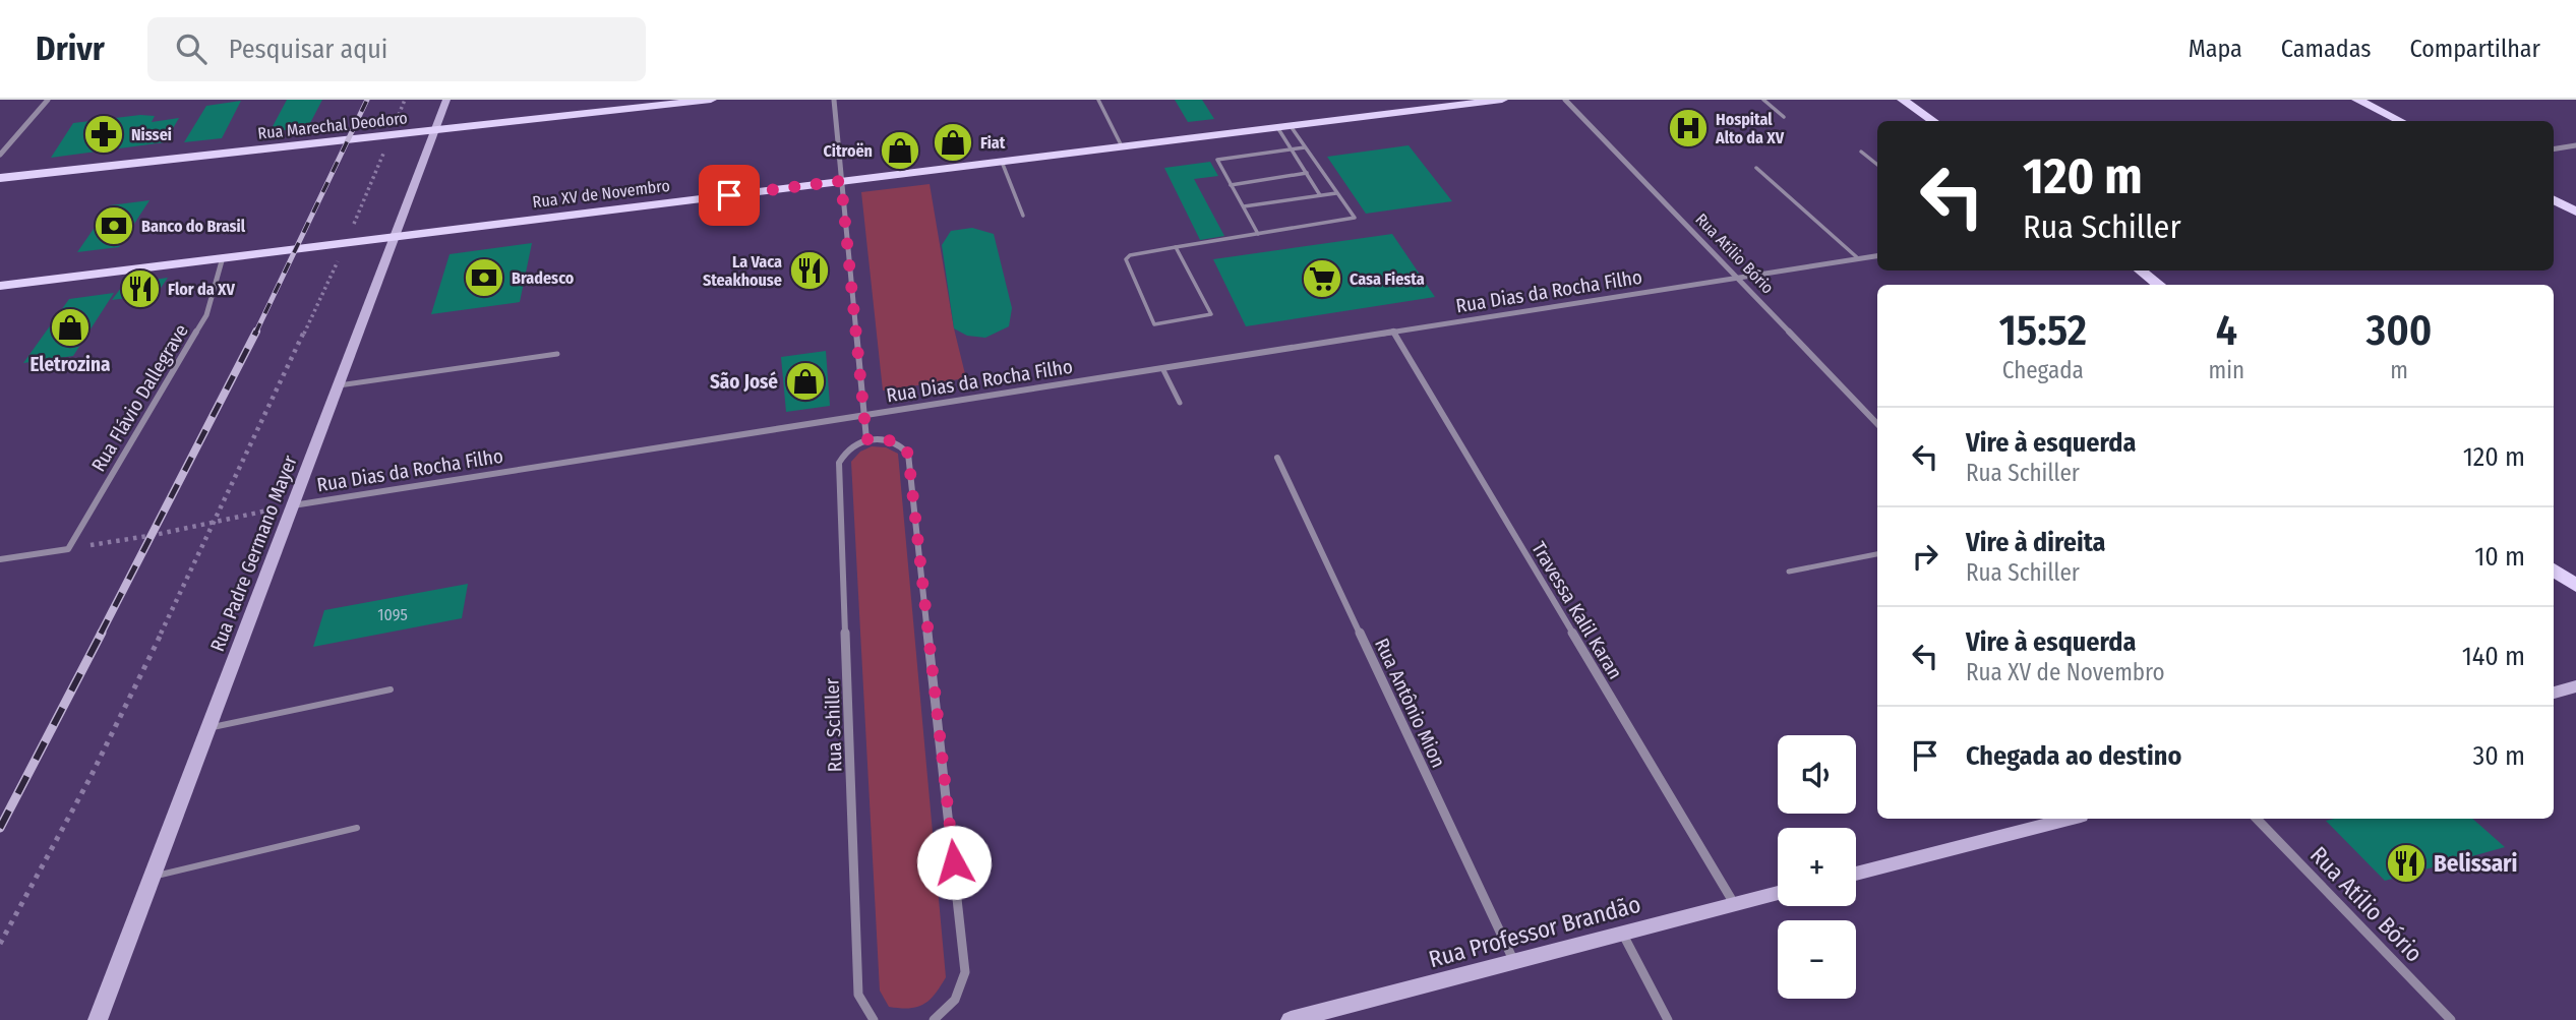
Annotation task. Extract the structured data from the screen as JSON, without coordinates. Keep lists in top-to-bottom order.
{
  "streets": {
    "main road": ["Rua Marechal Deodoro", "Rua XV de Novembro"],
    "street": [
      "Rua Atílio Bório",
      "Rua Dias da Rocha Filho",
      "Rua Flávio Dallegrave",
      "Rua Padre Germano Mayer",
      "Travessa Kalil Karan",
      "Rua Antônio Mion",
      "Rua Schiller",
      "Rua Professor Brandão"
    ]
  },
  "crossings": [
    ["Rua Marechal Deodoro", "Rua Padre Germano Mayer"],
    ["Rua XV de Novembro", "Rua Flávio Dallegrave"],
    ["Rua XV de Novembro", "Rua Padre Germano Mayer"],
    ["Rua Atílio Bório", "Rua Dias da Rocha Filho"],
    ["Rua Dias da Rocha Filho", "Rua Flávio Dallegrave"],
    ["Rua Dias da Rocha Filho", "Rua Padre Germano Mayer"],
    ["Rua Dias da Rocha Filho", "Travessa Kalil Karan"],
    ["Travessa Kalil Karan", "Rua Professor Brandão"],
    ["Rua Antônio Mion", "Rua Professor Brandão"]
  ],
  "places": {
    "hospital": ["Hospital Alto da XV"],
    "pharmacy": ["Nissei"],
    "shop": [
      "Fiat",
      "Citroën",
      "Eletrozina",
      "São José"
    ],
    "bank": ["Banco do Brasil", "Bradesco"],
    "restaurant": ["La Vaca Steakhouse", "Flor da XV", "Belissari"],
    "supermarket": ["Casa Fiesta"]
  },
  "house_numbers": ["1095"],
  "page": {
    "header": "Drivr",
    "search": "Pesquisar aqui",
    "nav": ["Mapa", "Camadas", "Compartilhar"],
    "turn": ["120 m", "Rua Schiller"],
    "eta": [
      "15:52",
      "Chegada",
      "4",
      "min",
      "300",
      "m"
    ],
    "list": [
      {
        "name": "Vire à esquerda",
        "note": "Rua Schiller",
        "value": "120 m"
      },
      {
        "name": "Vire à direita",
        "note": "Rua Schiller",
        "value": "10 m"
      },
      {
        "name": "Vire à esquerda",
        "note": "Rua XV de Novembro",
        "value": "140 m"
      },
      {
        "name": "Chegada ao destino",
        "value": "30 m"
      }
    ],
    "map_buttons": ["+", "−"]
  }
}
